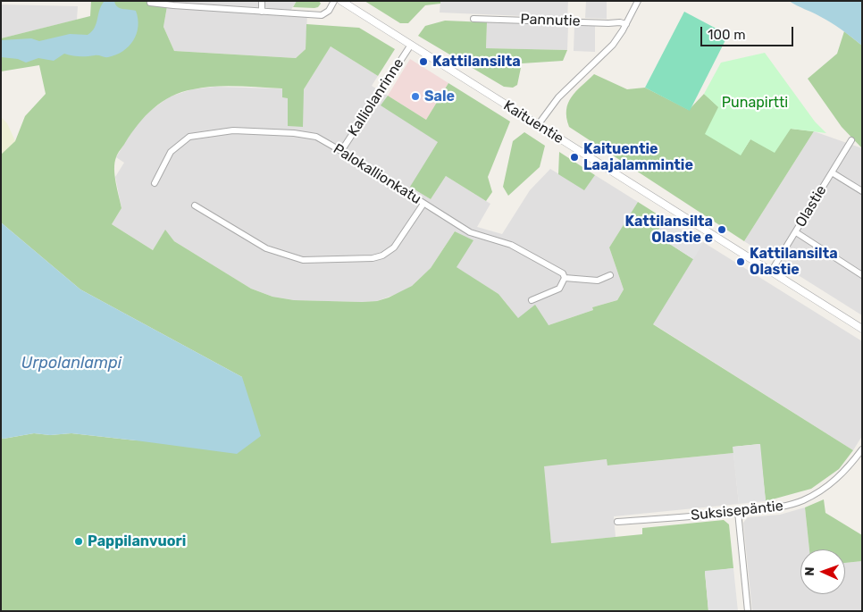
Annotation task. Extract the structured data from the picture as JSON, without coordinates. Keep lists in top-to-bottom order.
{
  "streets": {
    "street": [
      "Pannutie",
      "Kalliolanrinne",
      "Kaituentie",
      "Palokallionkatu",
      "Olastie",
      "Suksisepäntie"
    ]
  },
  "crossings": [
    ["Kalliolanrinne", "Kaituentie"],
    ["Kalliolanrinne", "Palokallionkatu"],
    ["Kaituentie", "Olastie"]
  ],
  "water": ["Urpolanlampi"],
  "parks": ["Punapirtti"],
  "places": [
    "Kattilansilta",
    "Sale",
    "Kaituentie Laajalammintie",
    "Kattilansilta Olastie e",
    "Kattilansilta Olastie",
    "Pappilanvuori"
  ],
  "scale_bar": "100 m",
  "north": "left"
}
